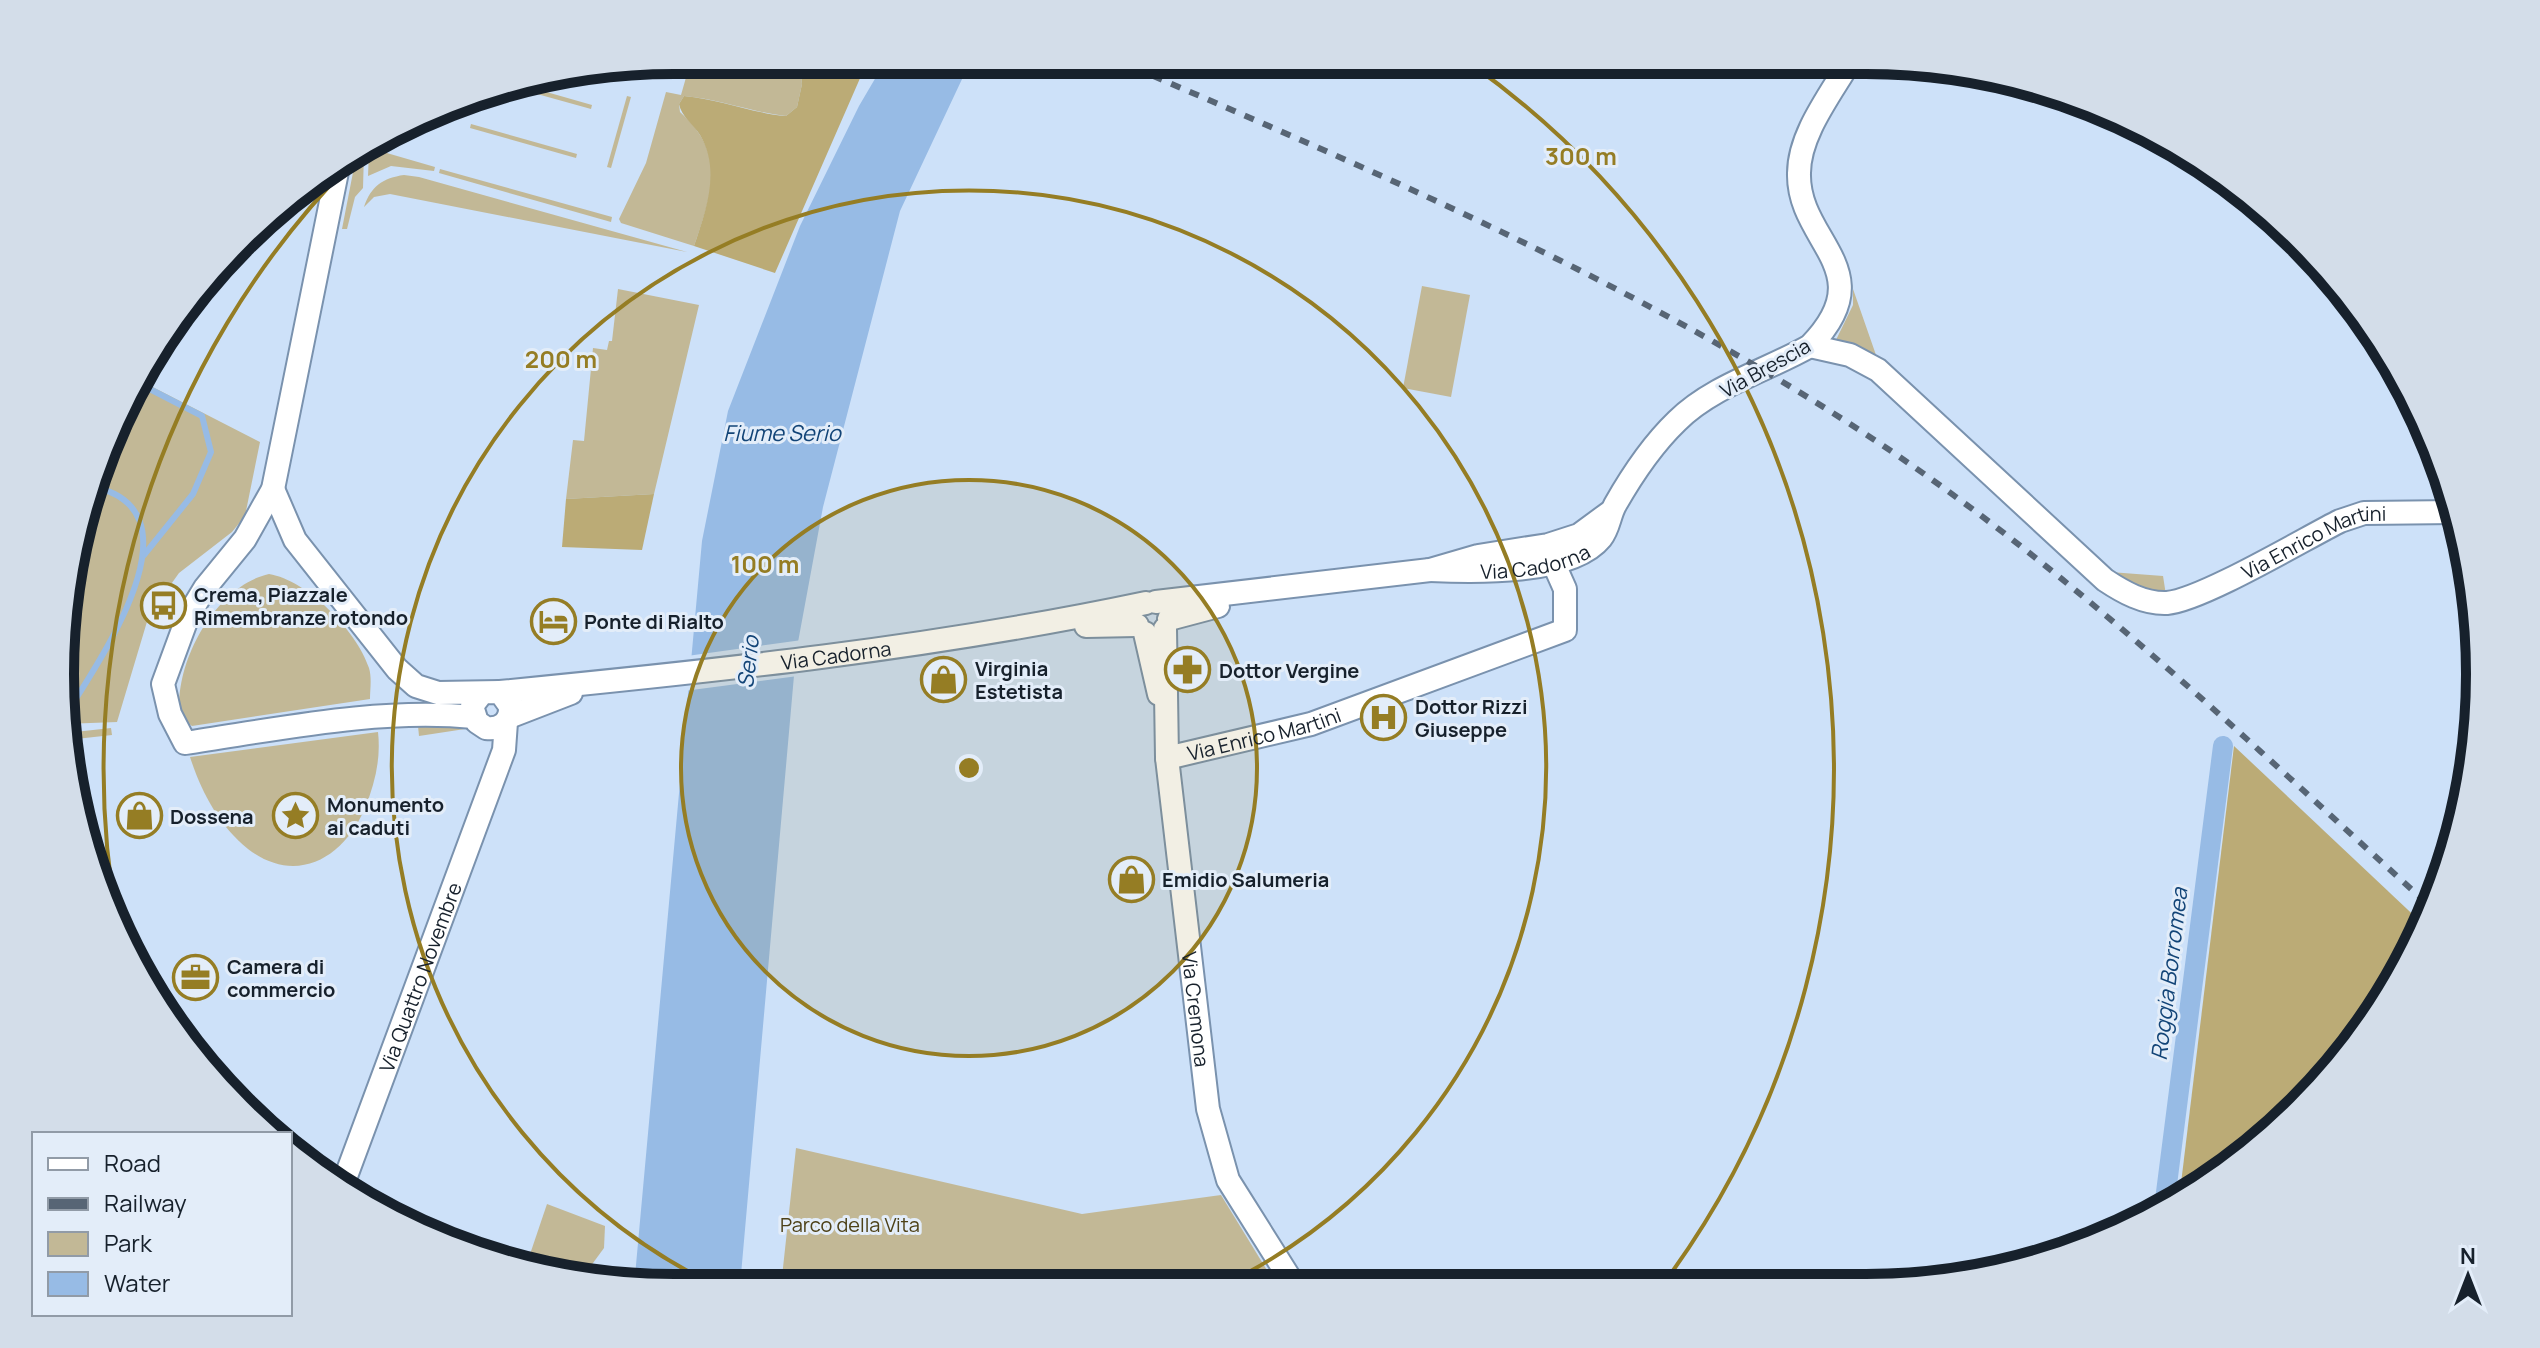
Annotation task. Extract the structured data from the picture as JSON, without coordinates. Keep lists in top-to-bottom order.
{
  "streets": {
    "street": [
      "Via Brescia",
      "Via Enrico Martini",
      "Via Cadorna",
      "Via Quattro Novembre",
      "Via Cremona"
    ]
  },
  "crossings": [
    ["Via Brescia", "Via Enrico Martini"],
    ["Via Brescia", "Via Cadorna"],
    ["Via Enrico Martini", "Via Cadorna"],
    ["Via Enrico Martini", "Via Cremona"],
    ["Via Cadorna", "Via Quattro Novembre"],
    ["Via Cadorna", "Via Cremona"]
  ],
  "water": ["Fiume Serio", "Serio", "Roggia Borromea"],
  "parks": ["Parco della Vita"],
  "places": {
    "bus stop": ["Crema, Piazzale Rimembranze rotondo"],
    "hotel": ["Ponte di Rialto"],
    "pharmacy": ["Dottor Vergine"],
    "shop": ["Virginia Estetista", "Dossena", "Emidio Salumeria"],
    "hospital": ["Dottor Rizzi Giuseppe"],
    "place": ["Monumento ai caduti"],
    "office": ["Camera di commercio"]
  },
  "legend": [
    "Road",
    "Railway",
    "Park",
    "Water"
  ],
  "north": "top",
  "rings": ["300 m", "200 m", "100 m"]
}
